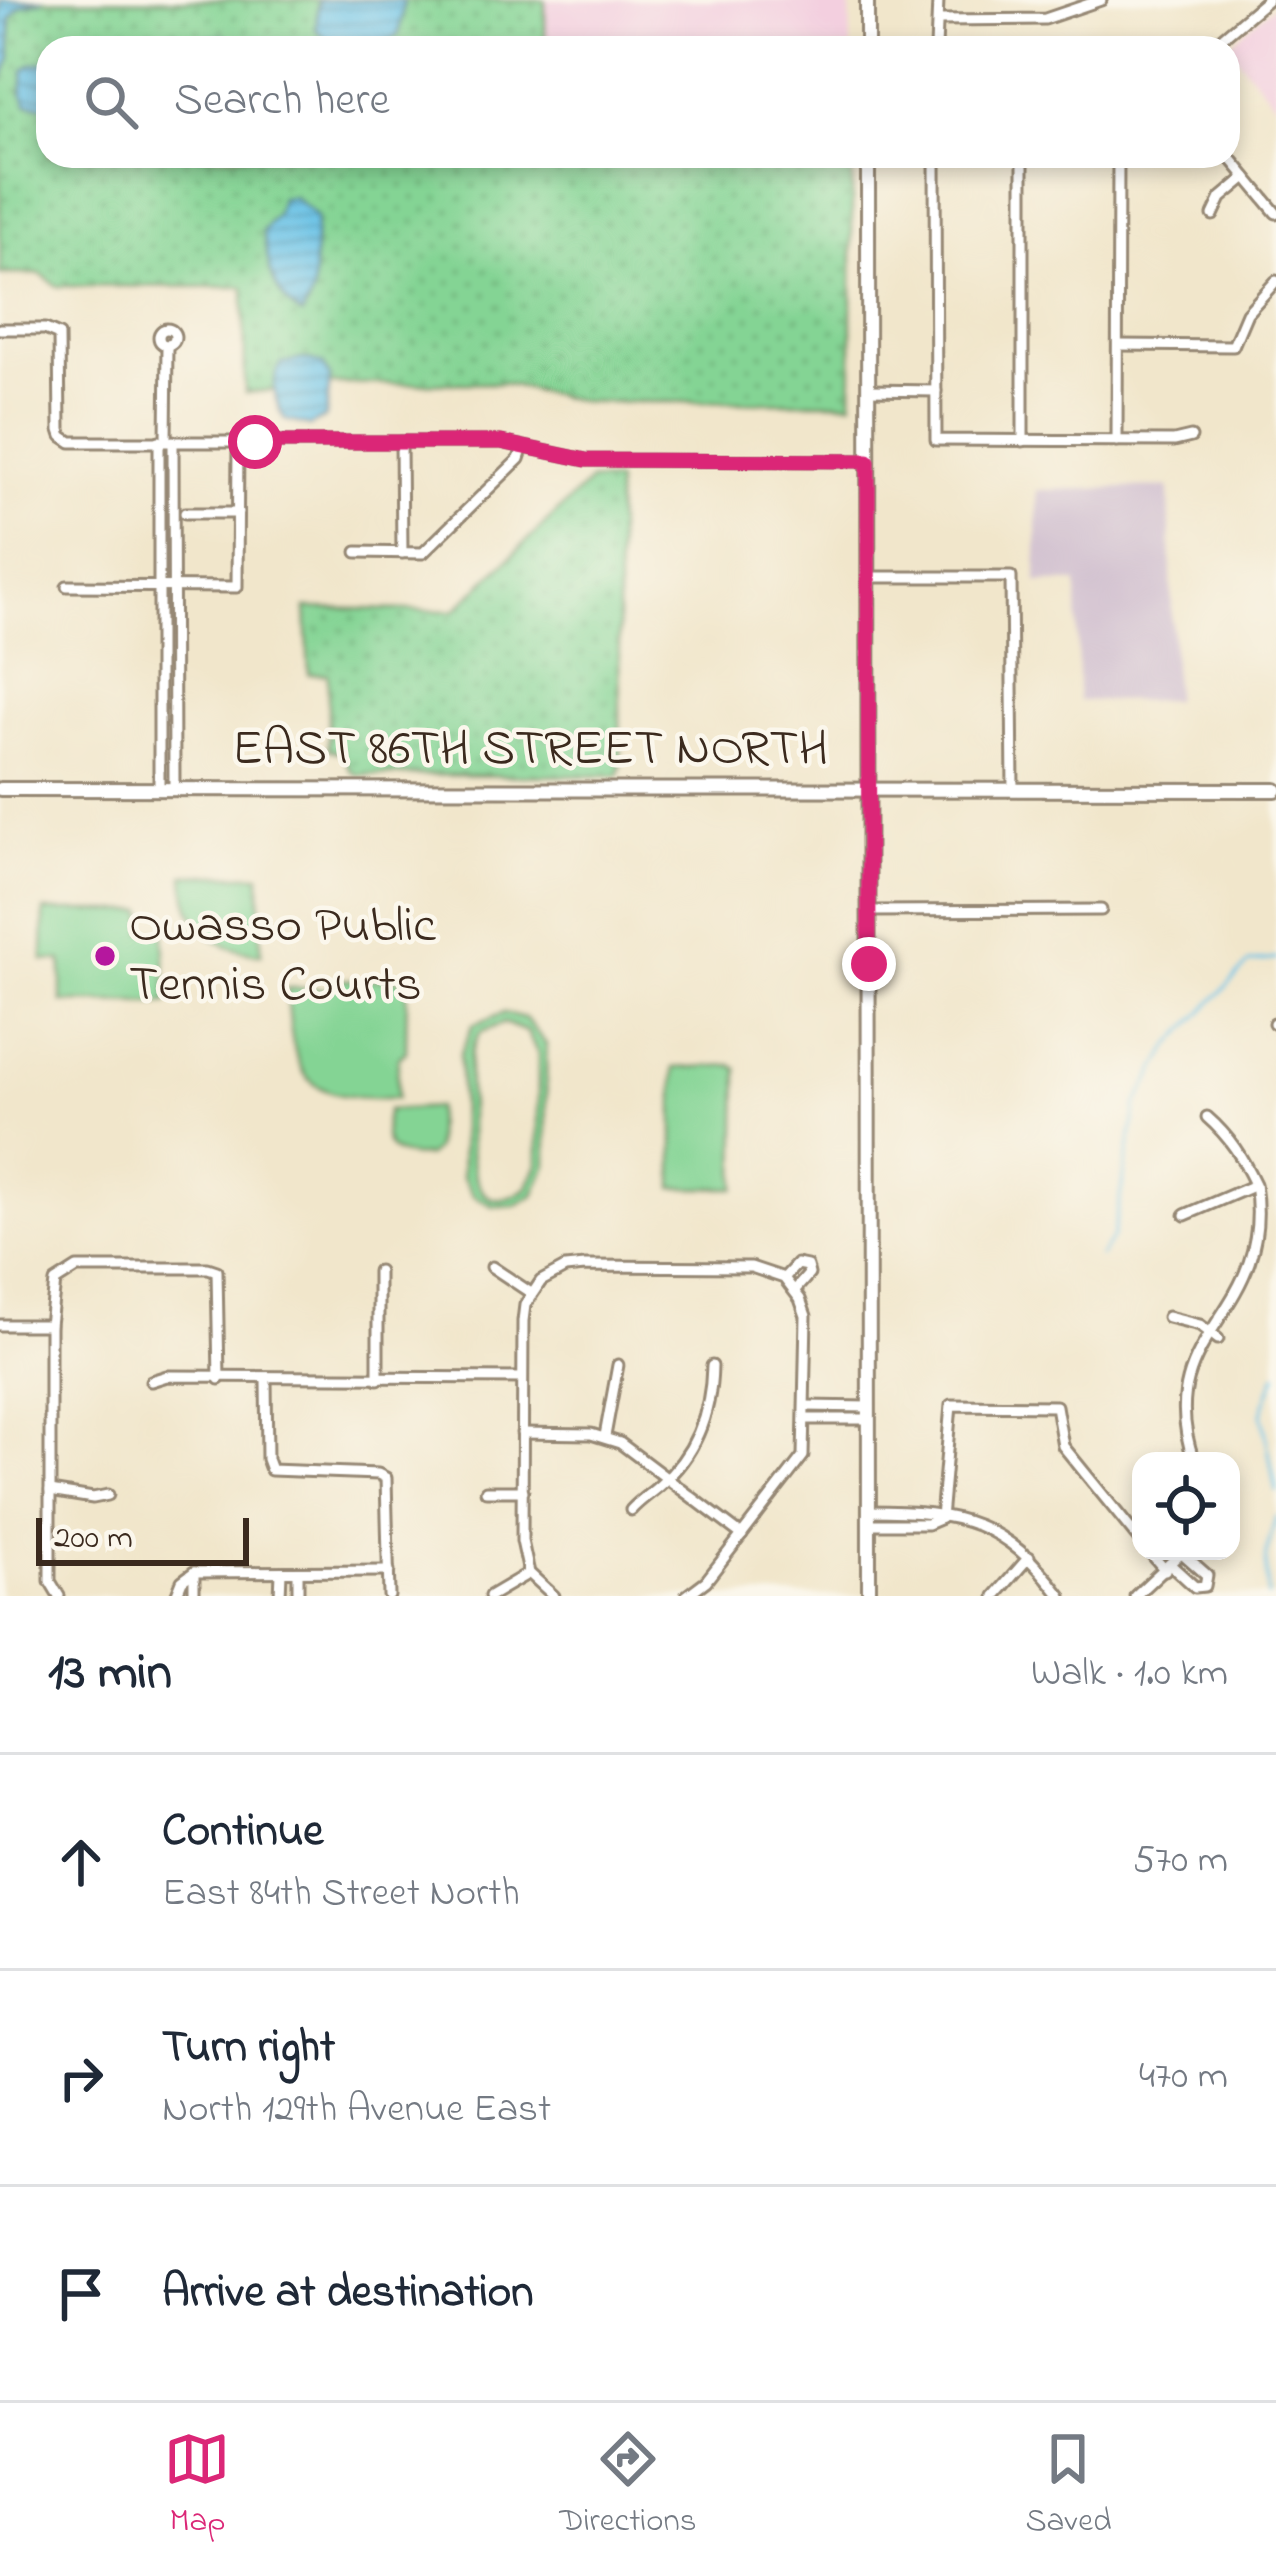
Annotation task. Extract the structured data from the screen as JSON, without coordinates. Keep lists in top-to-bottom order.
{
  "streets": {
    "main road": ["EAST 86TH STREET NORTH"]
  },
  "places": ["Owasso Public Tennis Courts"],
  "scale_bar": "200 m",
  "page": {
    "search": "Search here",
    "scale": "200 m",
    "heading": ["13 min", "Walk · 1.0 km"],
    "list": [
      ["Continue", "East 84th Street North", "570 m"],
      ["Turn right", "North 129th Avenue East", "470 m"],
      "Arrive at destination"
    ],
    "nav": ["Map", "Directions", "Saved"]
  }
}
